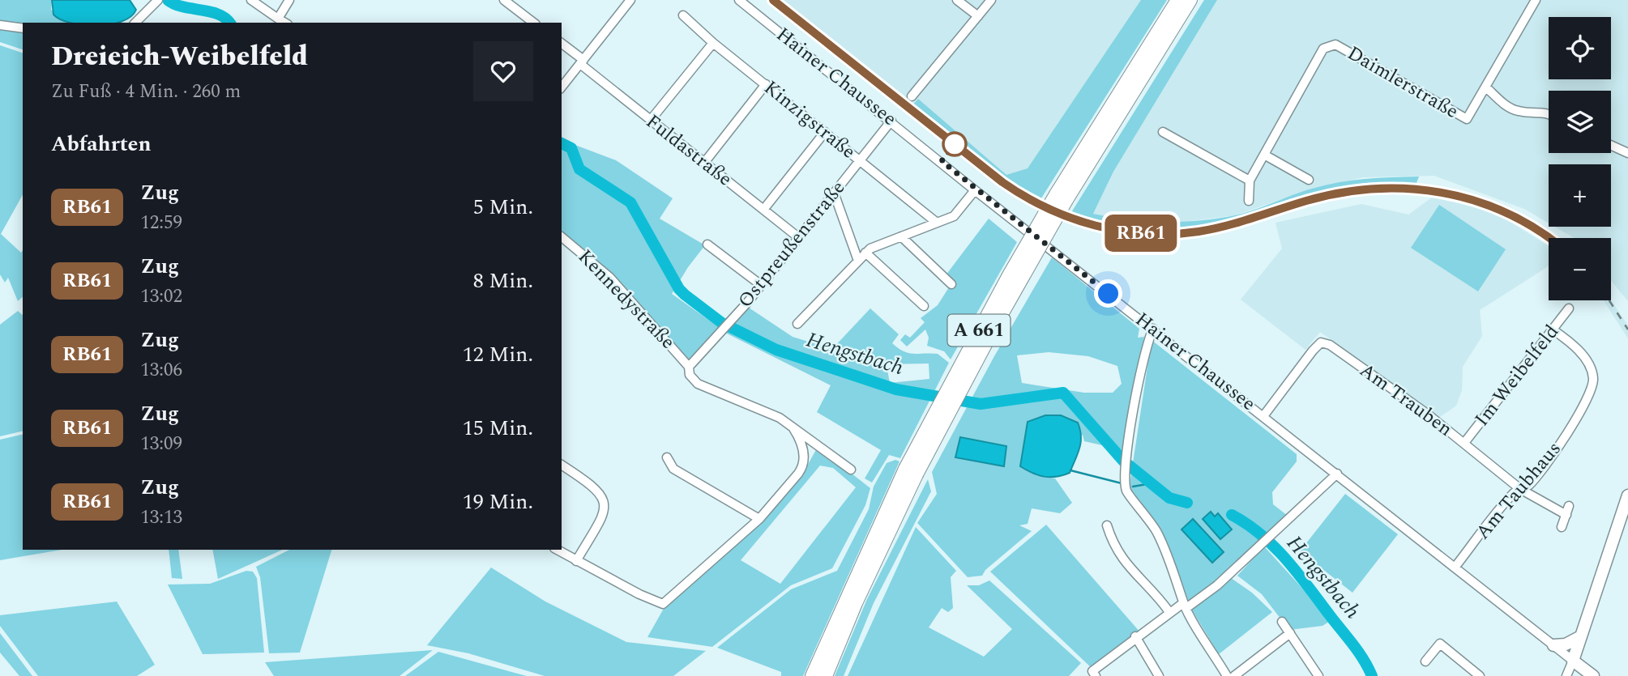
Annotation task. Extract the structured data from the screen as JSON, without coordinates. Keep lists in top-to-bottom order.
{
  "streets": {
    "highway": ["A 661"],
    "street": [
      "Hainer Chaussee",
      "Daimlerstraße",
      "Kinzigstraße",
      "Fuldastraße",
      "Ostpreußenstraße",
      "Kennedystraße",
      "Im Weibelfeld",
      "Am Trauben",
      "Am Taubhaus"
    ]
  },
  "crossings": [
    ["Hainer Chaussee", "Ostpreußenstraße"],
    ["Hainer Chaussee", "Am Trauben"],
    ["Hainer Chaussee", "Am Taubhaus"],
    ["Kinzigstraße", "Ostpreußenstraße"],
    ["Fuldastraße", "Ostpreußenstraße"],
    ["Ostpreußenstraße", "Kennedystraße"],
    ["Im Weibelfeld", "Am Trauben"],
    ["Im Weibelfeld", "Am Taubhaus"],
    ["Am Trauben", "Am Taubhaus"]
  ],
  "water": ["Hengstbach"],
  "page": {
    "on_map": "RB61",
    "map_buttons": ["+", "−"],
    "heading": [
      ["Dreieich-Weibelfeld", "Zu Fuß · 4 Min. · 260 m"],
      "Abfahrten"
    ],
    "list": [
      {
        "mark": "RB61",
        "name": "Zug",
        "note": "12:59",
        "value": "5 Min."
      },
      {
        "mark": "RB61",
        "name": "Zug",
        "note": "13:02",
        "value": "8 Min."
      },
      {
        "mark": "RB61",
        "name": "Zug",
        "note": "13:06",
        "value": "12 Min."
      },
      {
        "mark": "RB61",
        "name": "Zug",
        "note": "13:09",
        "value": "15 Min."
      },
      {
        "mark": "RB61",
        "name": "Zug",
        "note": "13:13",
        "value": "19 Min."
      }
    ]
  }
}
